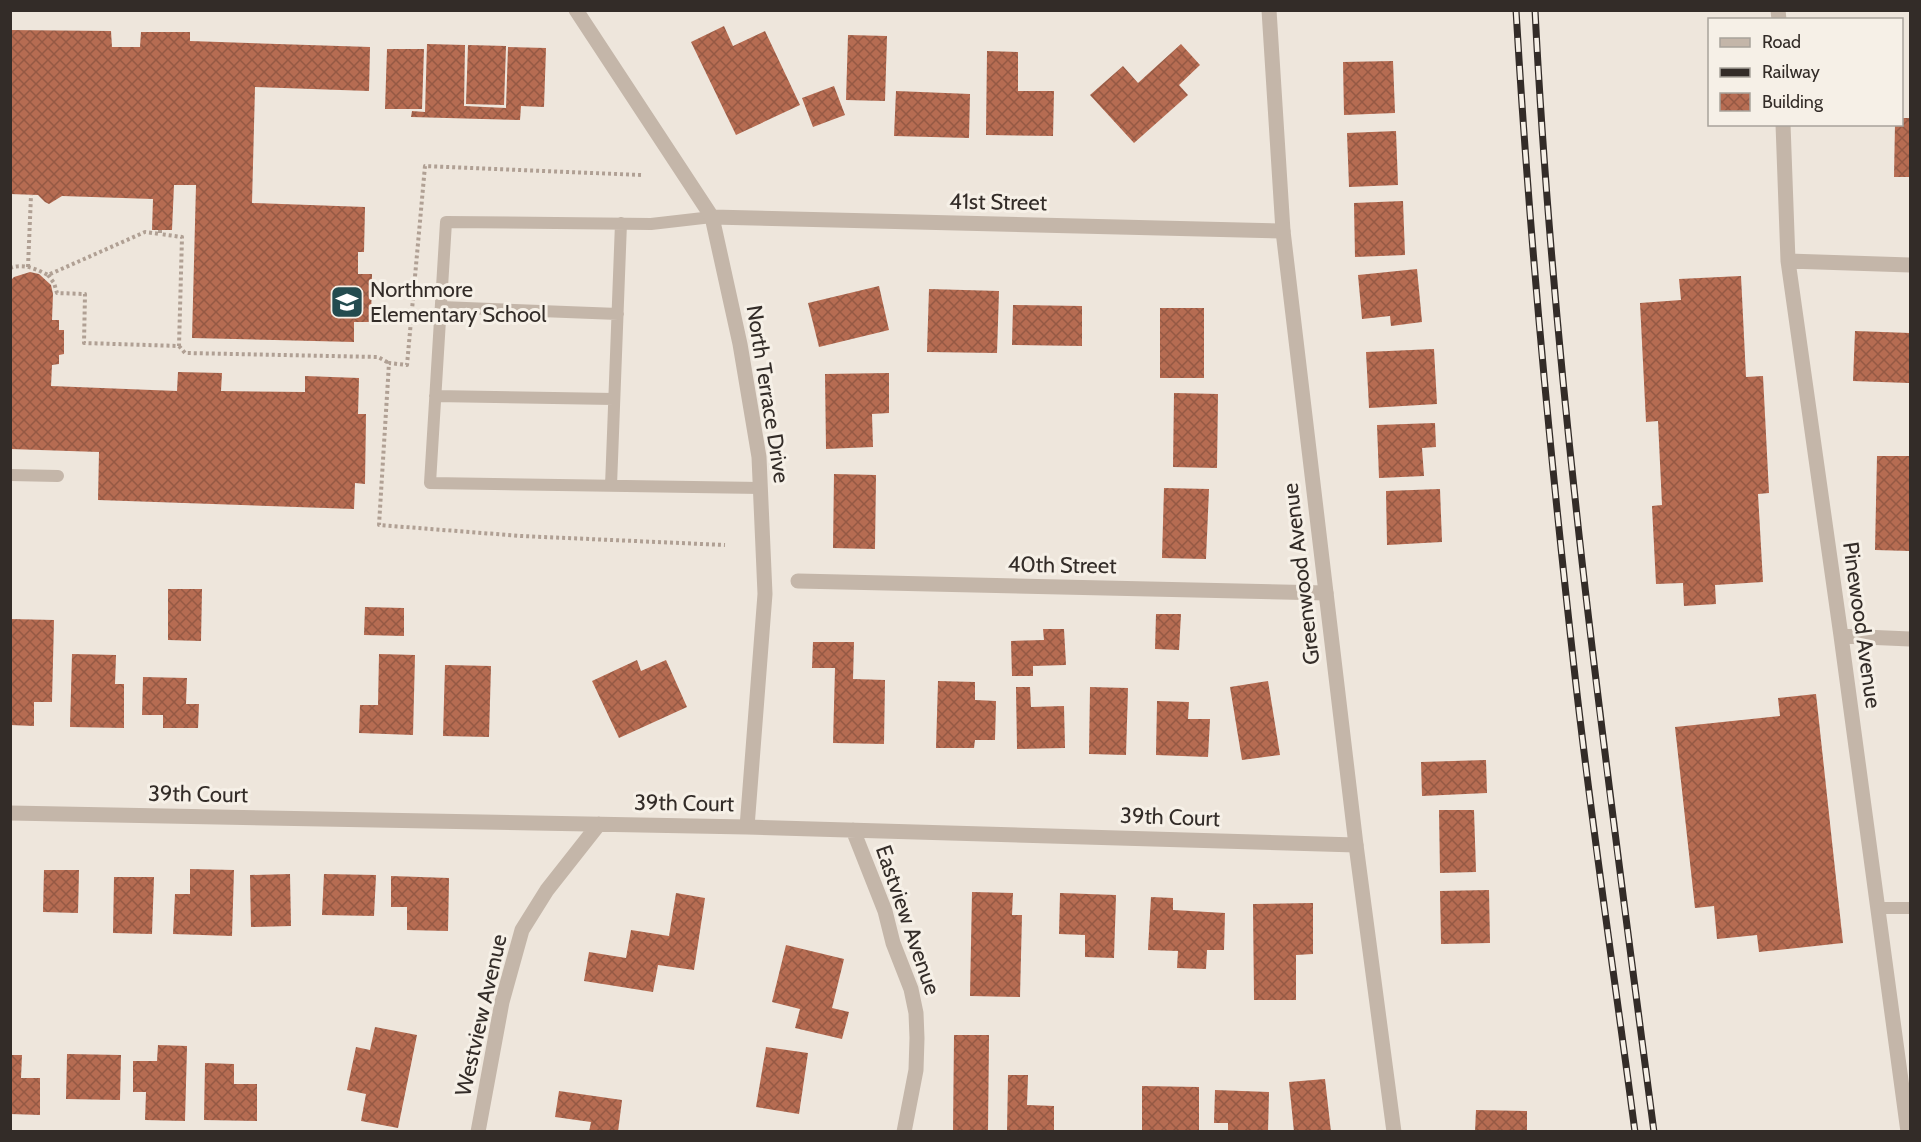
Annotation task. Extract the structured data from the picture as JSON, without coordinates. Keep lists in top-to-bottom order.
{
  "streets": {
    "street": [
      "41st Street",
      "North Terrace Drive",
      "40th Street",
      "Greenwood Avenue",
      "Pinewood Avenue",
      "39th Court",
      "Eastview Avenue",
      "Westview Avenue"
    ]
  },
  "crossings": [
    ["41st Street", "North Terrace Drive"],
    ["41st Street", "Greenwood Avenue"],
    ["North Terrace Drive", "39th Court"],
    ["40th Street", "Greenwood Avenue"],
    ["Greenwood Avenue", "39th Court"],
    ["39th Court", "Eastview Avenue"],
    ["39th Court", "Westview Avenue"]
  ],
  "places": {
    "school or university": ["Northmore Elementary School"]
  },
  "legend": ["Road", "Railway", "Building"]
}
